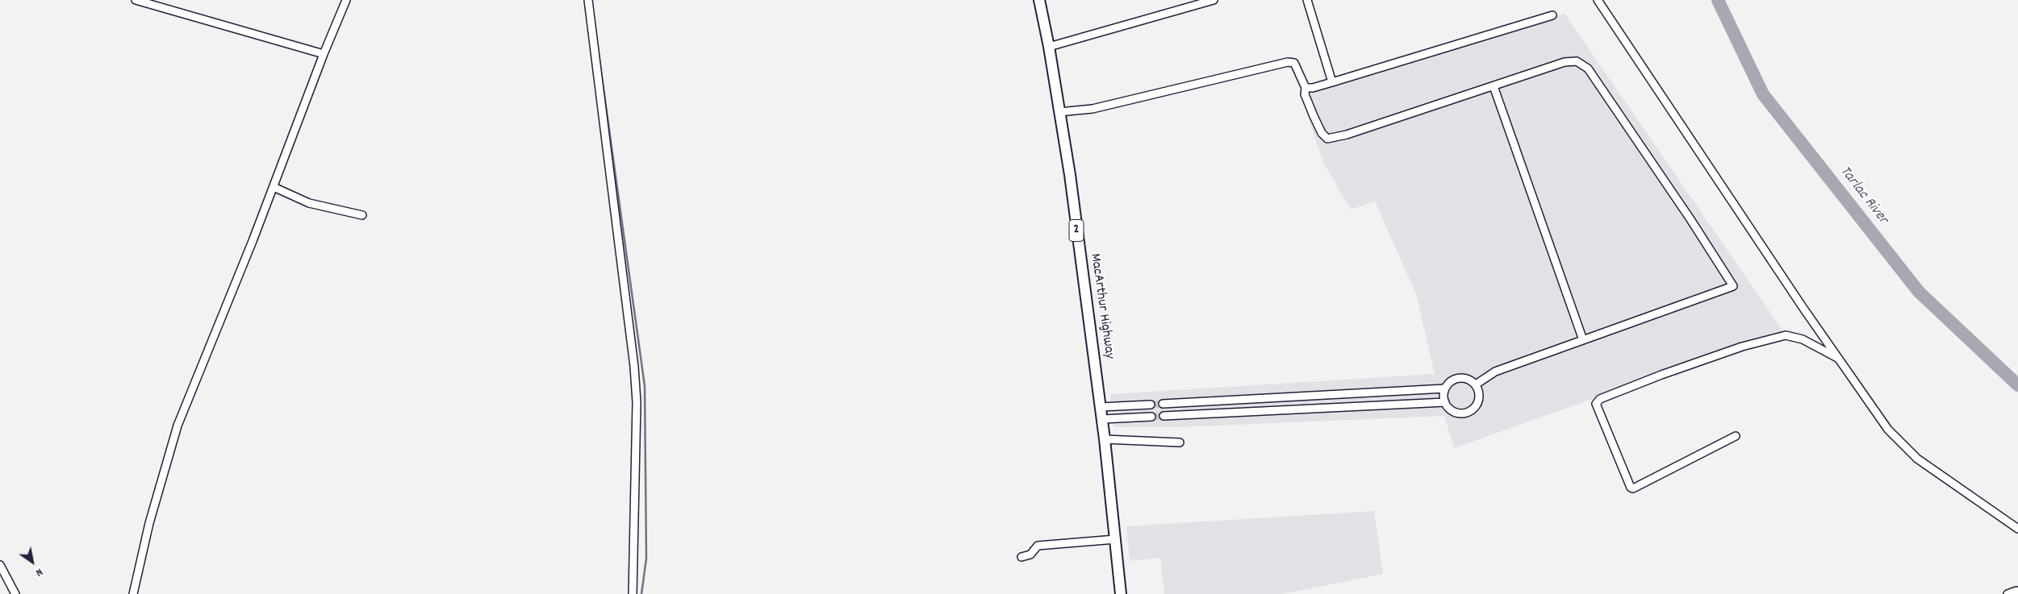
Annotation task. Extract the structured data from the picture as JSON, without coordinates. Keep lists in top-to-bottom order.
{
  "streets": {
    "highway": ["2", "MacArthur Highway"]
  },
  "water": ["Tarlac River"],
  "north": "bottom right"
}
